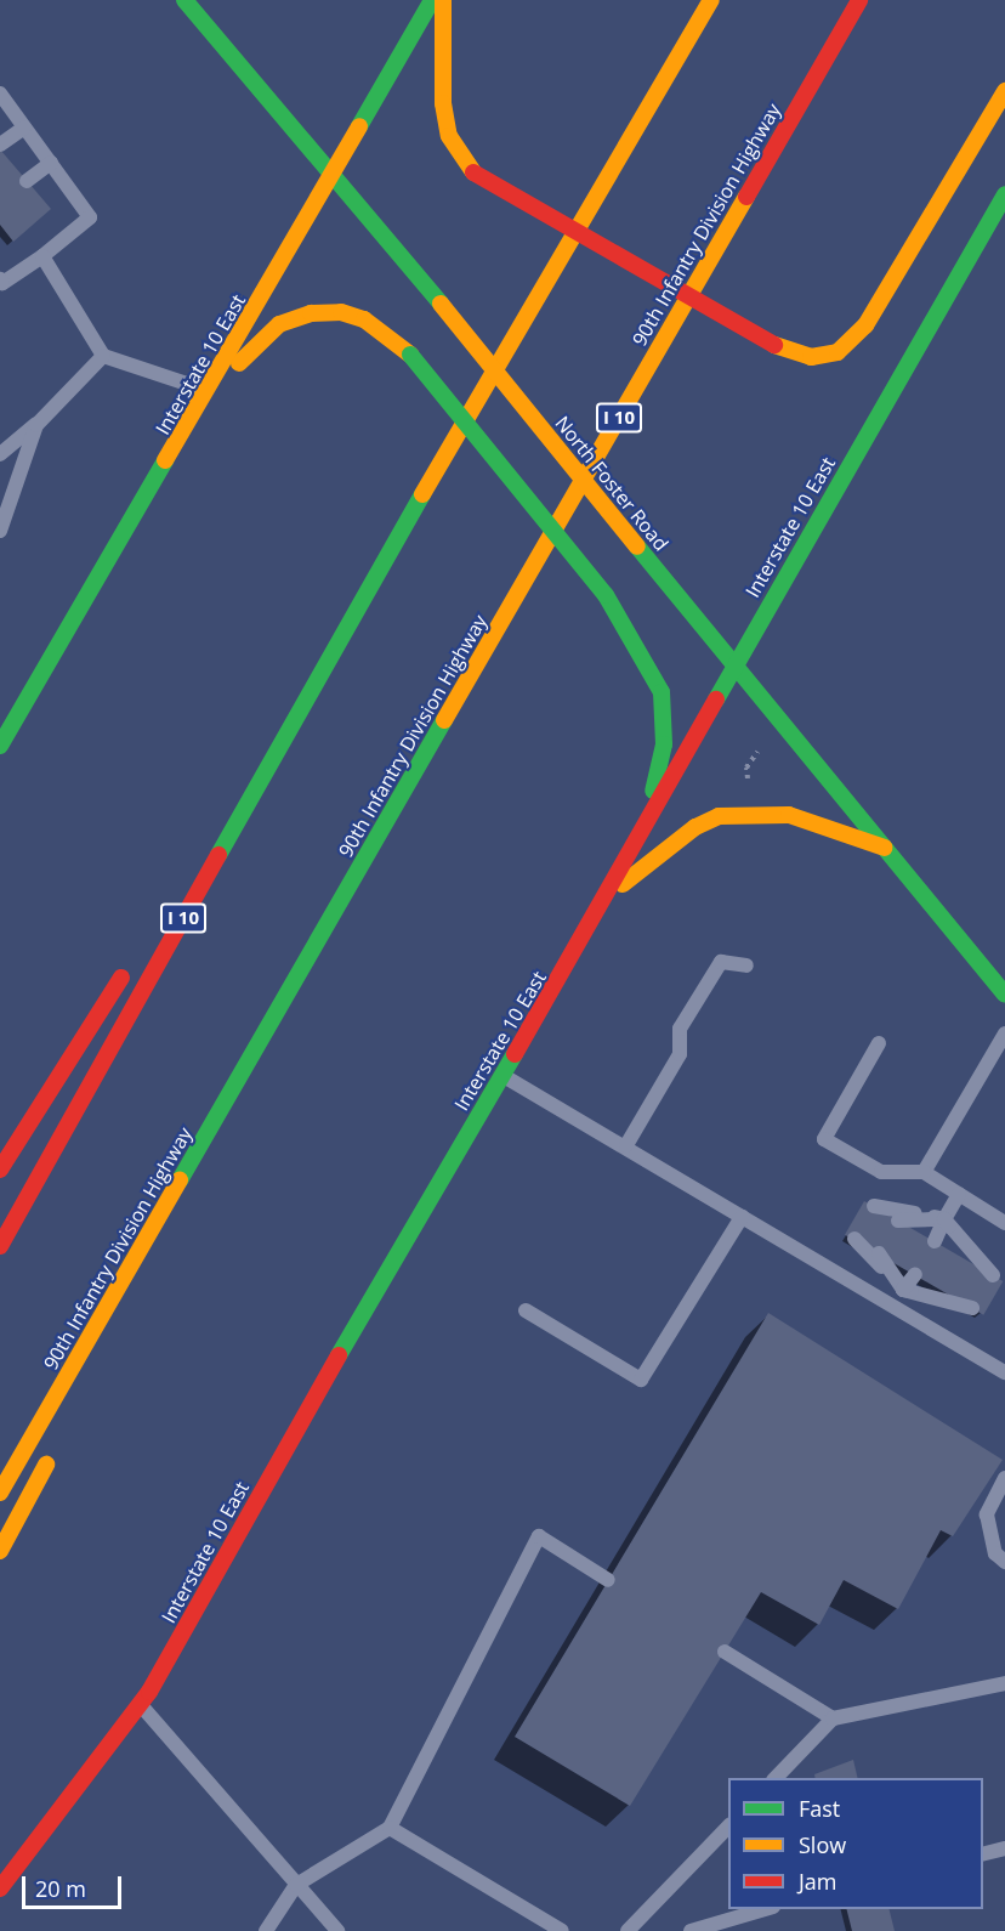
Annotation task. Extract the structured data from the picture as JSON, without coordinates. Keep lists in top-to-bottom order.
{
  "streets": {
    "main road": [
      "90th Infantry Division Highway",
      "Interstate 10 East",
      "I 10",
      "North Foster Road"
    ]
  },
  "crossings": [
    ["Interstate 10 East", "North Foster Road"]
  ],
  "legend": ["Fast", "Slow", "Jam"],
  "scale_bar": "20 m"
}
